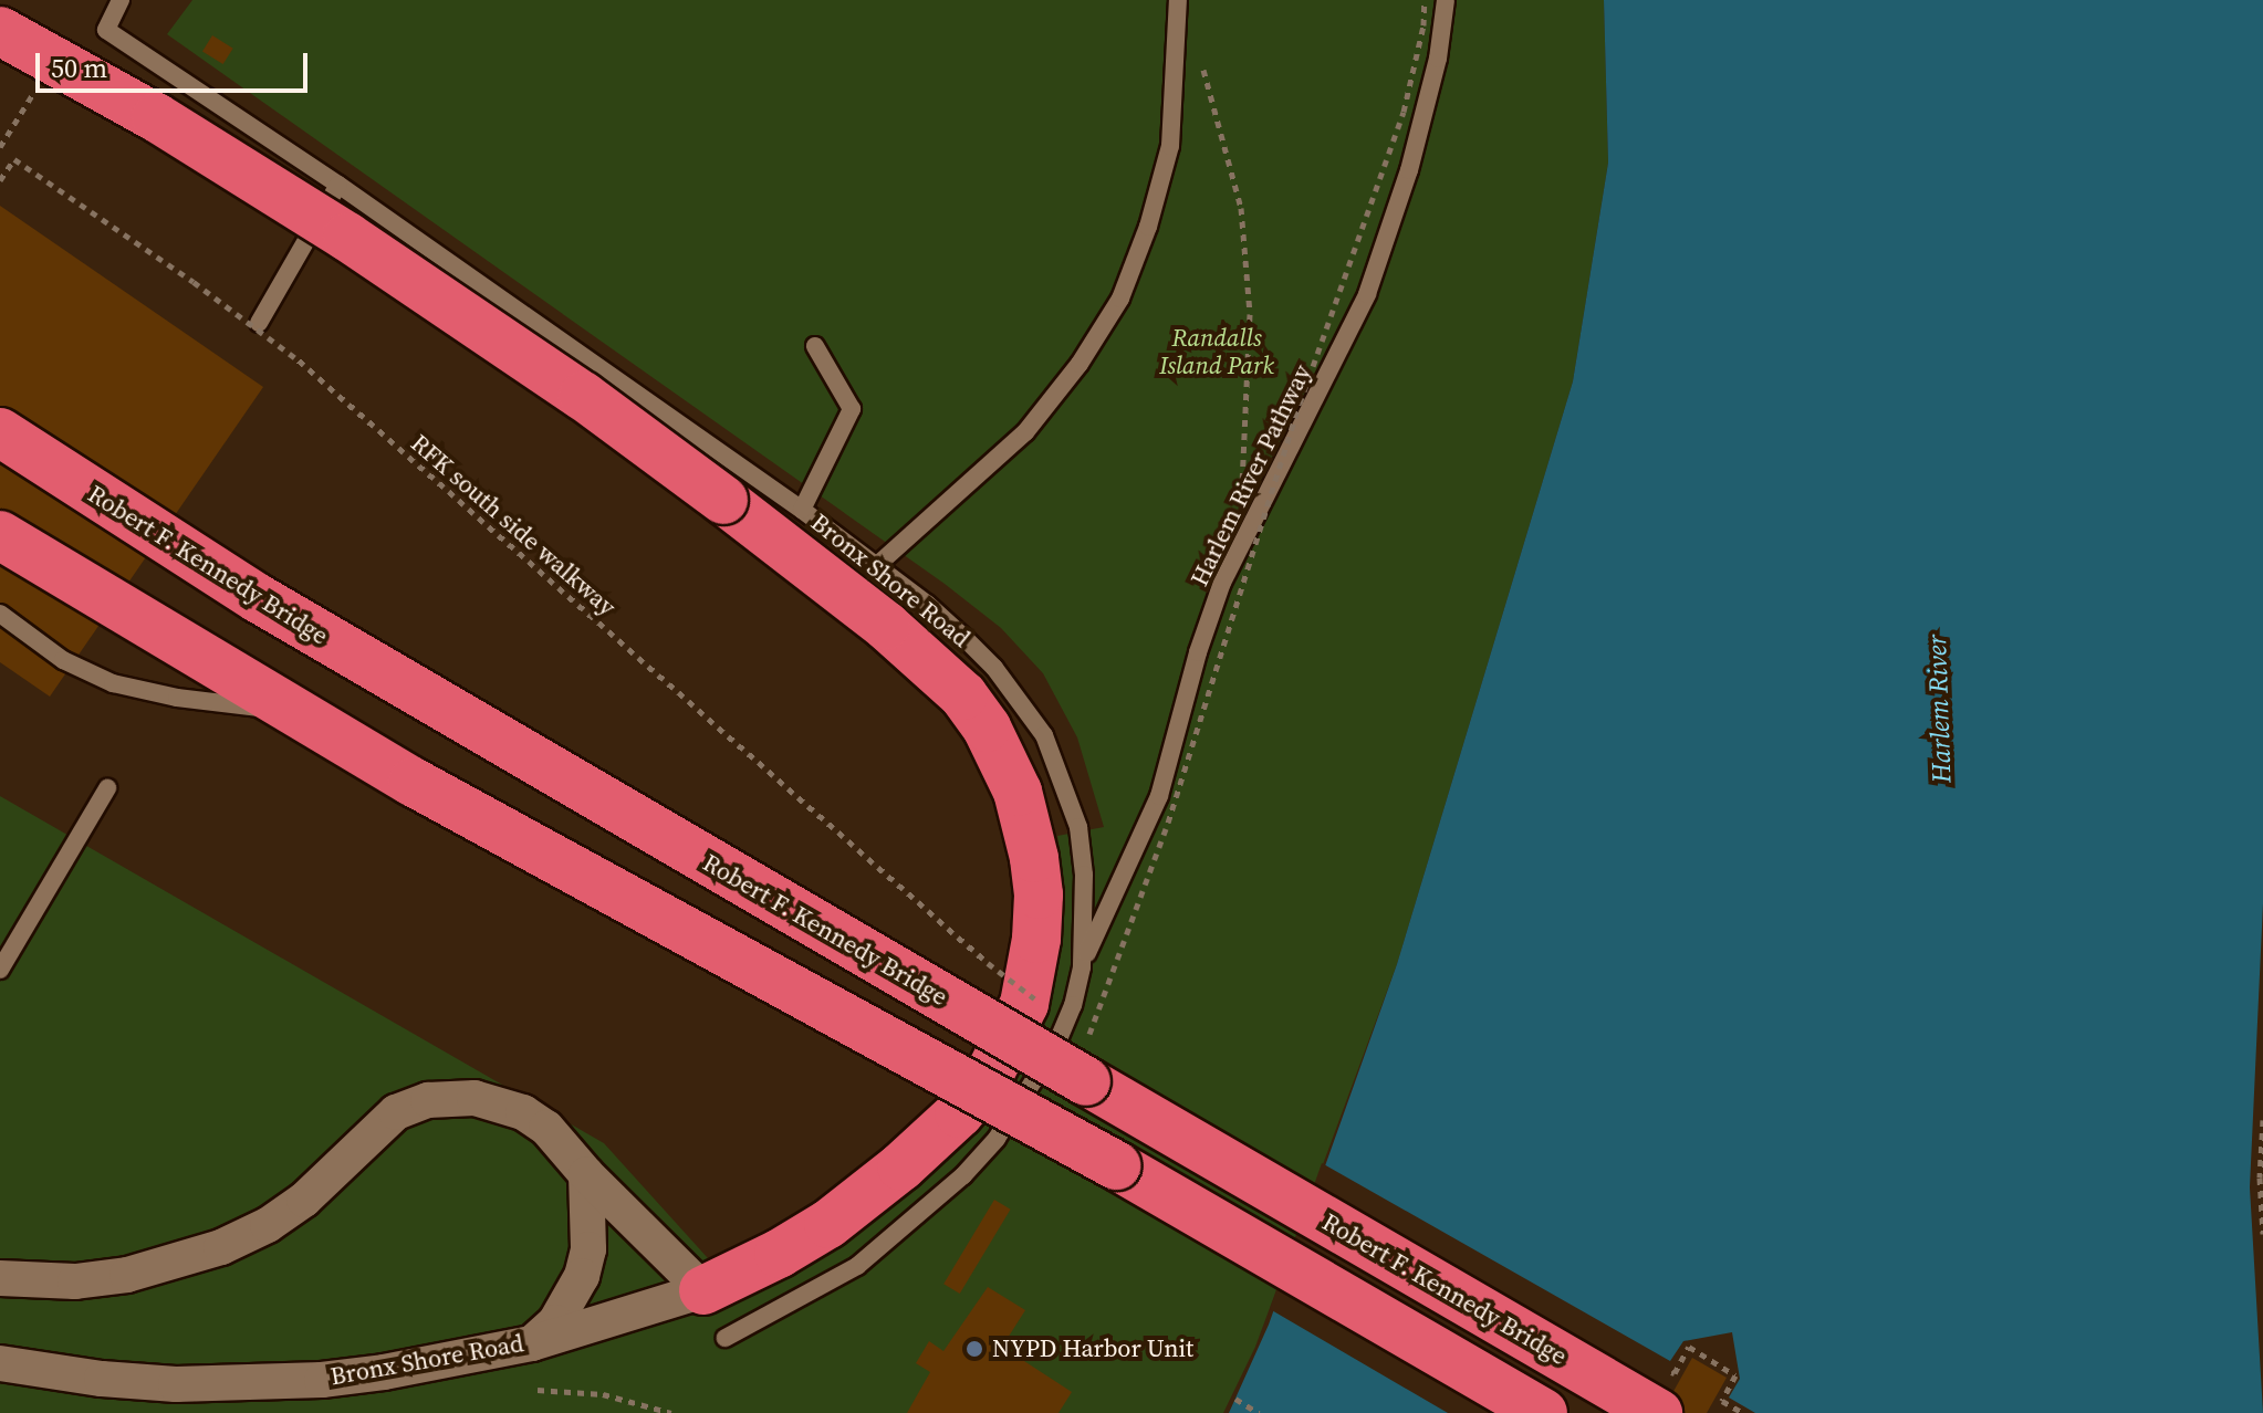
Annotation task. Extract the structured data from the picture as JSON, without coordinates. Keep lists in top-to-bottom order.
{
  "streets": {
    "highway": ["Robert F. Kennedy Bridge"],
    "street": ["Bronx Shore Road"],
    "lane": ["Harlem River Pathway"],
    "path": ["RFK south side walkway"]
  },
  "crossings": [
    ["Harlem River Pathway", "Bronx Shore Road"]
  ],
  "water": ["Harlem River"],
  "parks": ["Randalls Island Park"],
  "places": ["NYPD Harbor Unit"],
  "scale_bar": "50 m"
}
